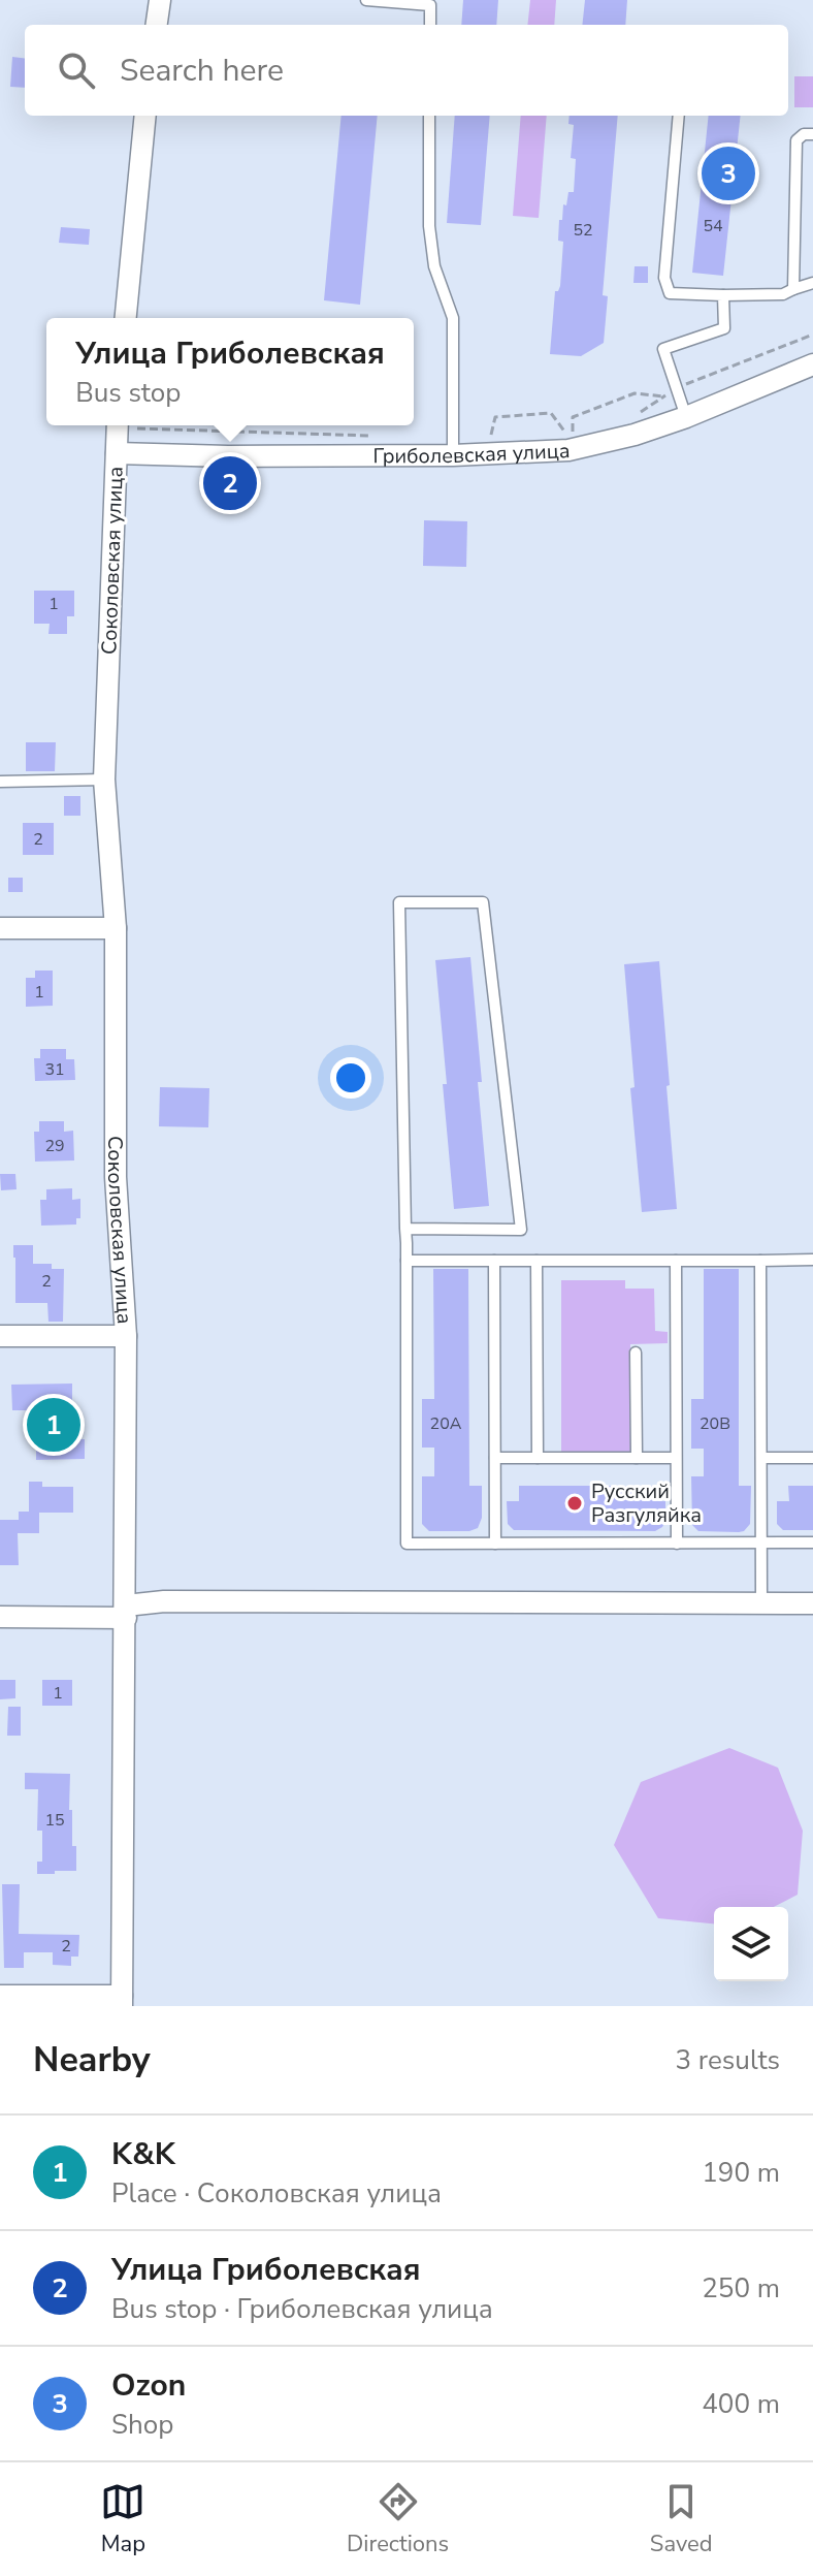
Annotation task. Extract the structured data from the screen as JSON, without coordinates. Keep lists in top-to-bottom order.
{
  "streets": {
    "street": ["Гриболевская улица", "Соколовская улица"]
  },
  "crossings": [
    ["Гриболевская улица", "Соколовская улица"]
  ],
  "places": ["Русский Разгуляйка"],
  "house_numbers": [
    "54",
    "52",
    "1",
    "2",
    "1",
    "31",
    "29",
    "2",
    "20А",
    "20В",
    "1",
    "15",
    "2"
  ],
  "page": {
    "search": "Search here",
    "pins": ["3", "2", "1"],
    "popup": ["Улица Гриболевская", "Bus stop"],
    "heading": ["Nearby", "3 results"],
    "list": [
      {
        "mark": "1",
        "name": "K&K",
        "note": "Place · Соколовская улица",
        "value": "190 m"
      },
      {
        "mark": "2",
        "name": "Улица Гриболевская",
        "note": "Bus stop · Гриболевская улица",
        "value": "250 m"
      },
      {
        "mark": "3",
        "name": "Ozon",
        "note": "Shop",
        "value": "400 m"
      }
    ],
    "nav": ["Map", "Directions", "Saved"]
  }
}
